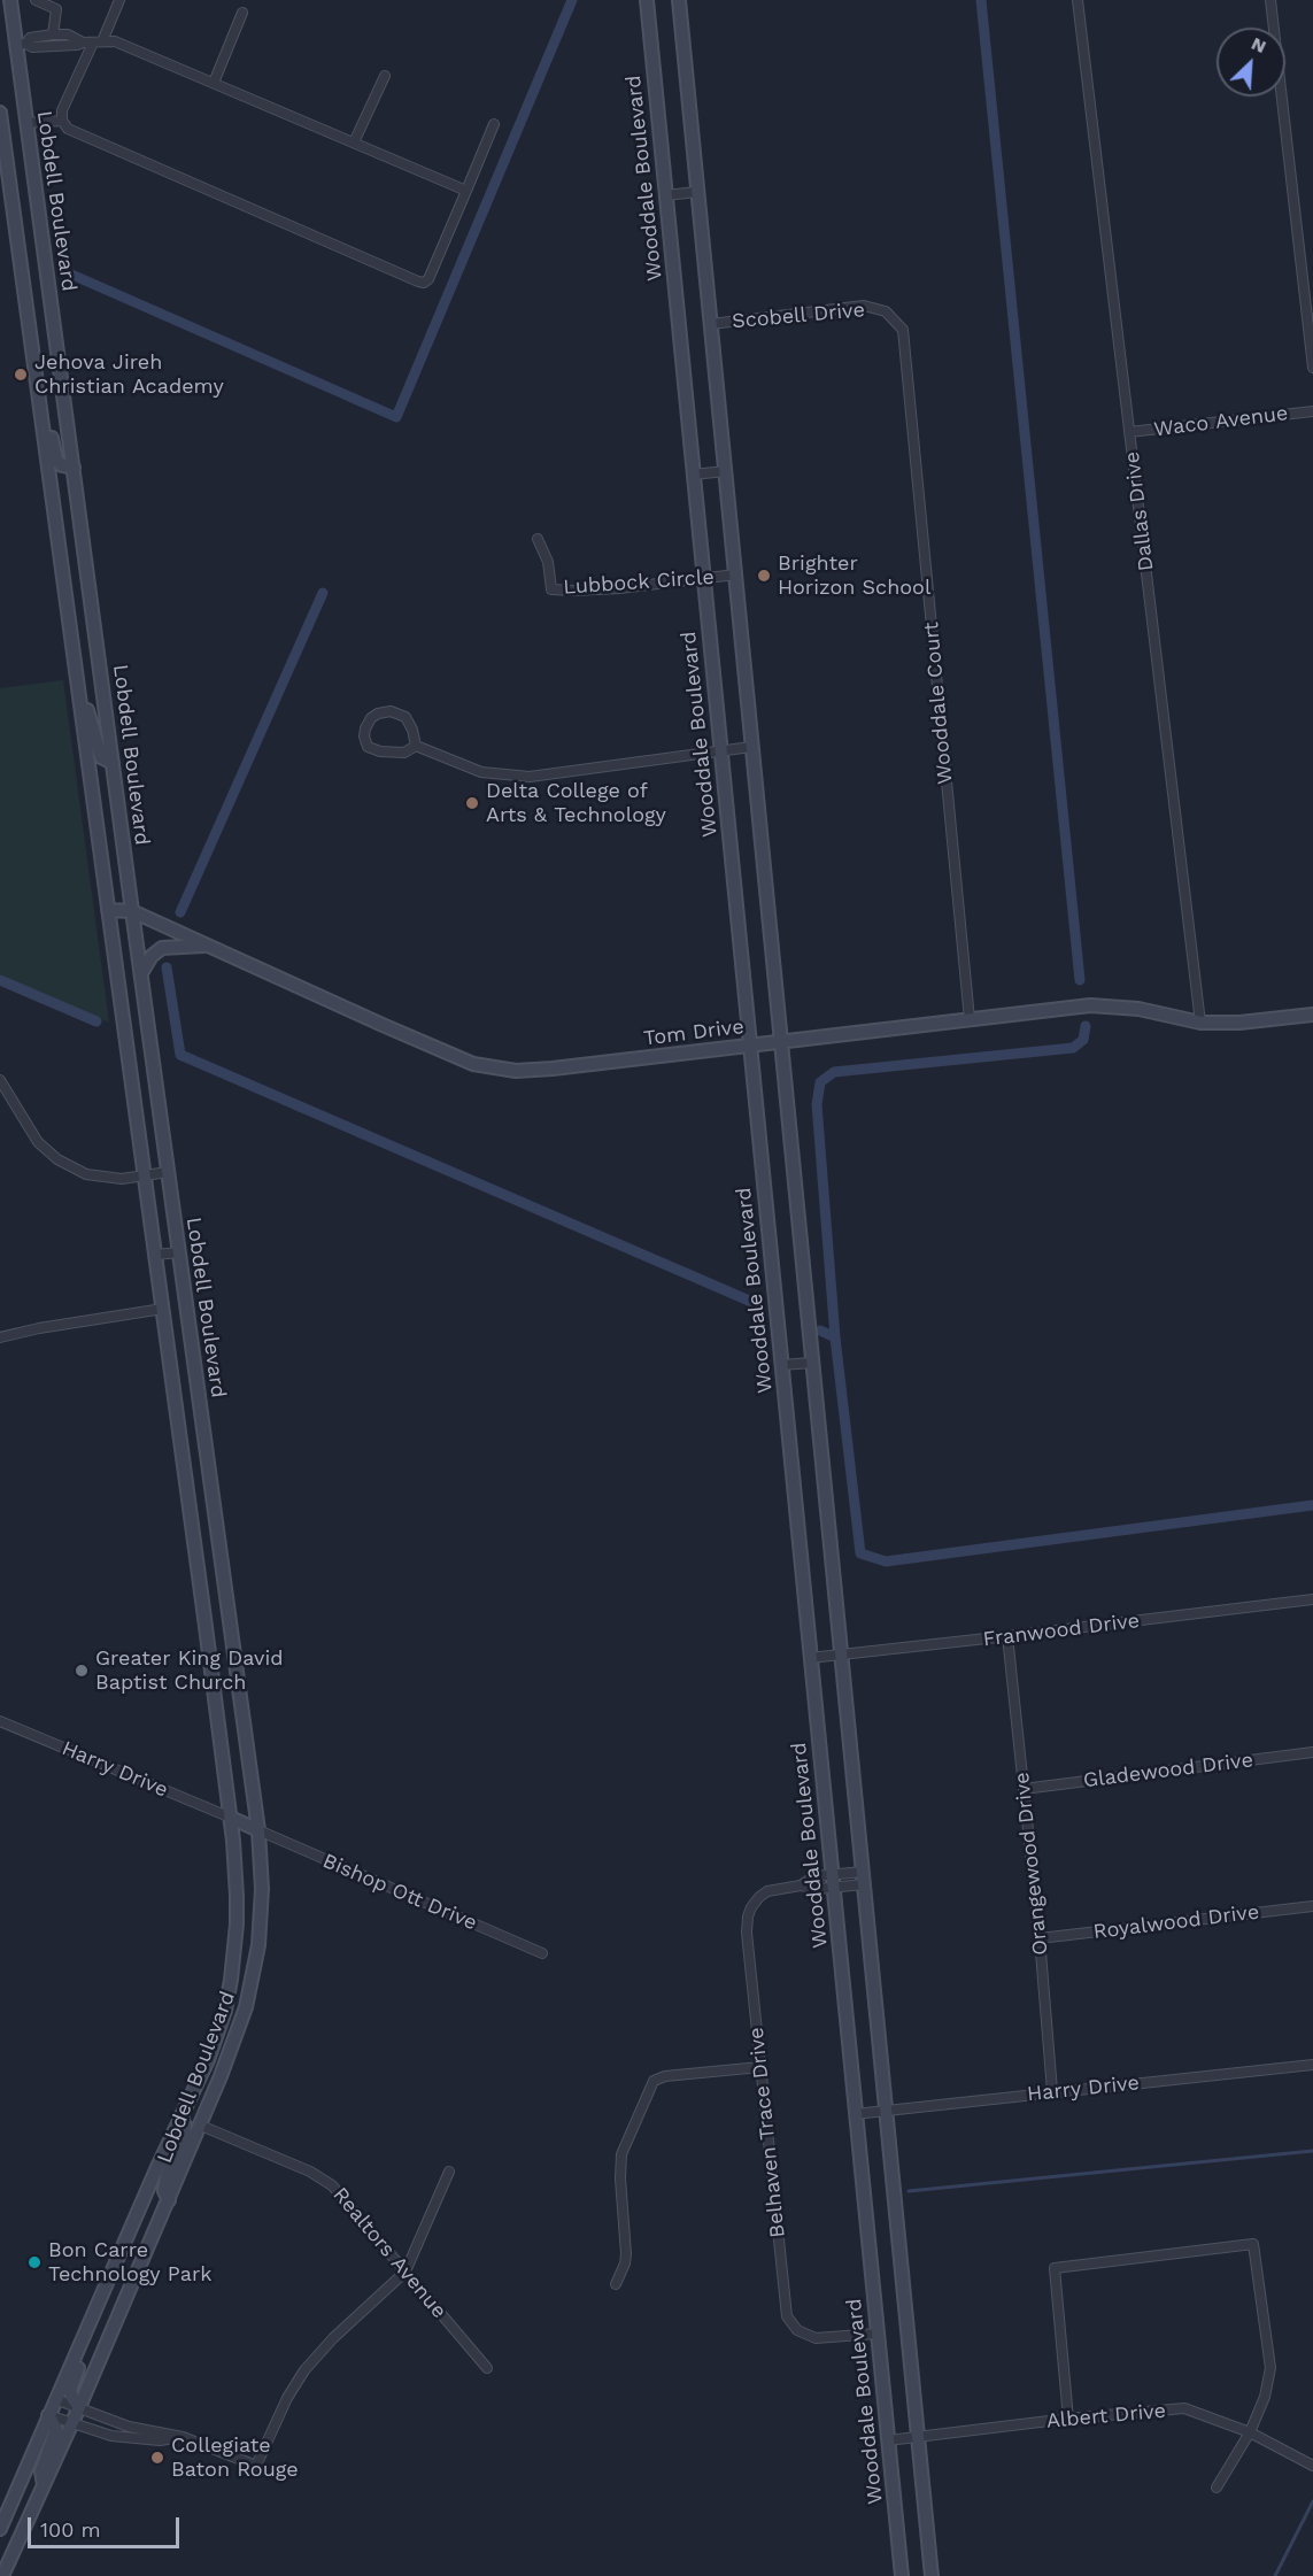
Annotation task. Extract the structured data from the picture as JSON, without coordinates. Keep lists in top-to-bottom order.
{
  "streets": {
    "street": [
      "Wooddale Boulevard",
      "Lobdell Boulevard",
      "Scobell Drive",
      "Waco Avenue",
      "Dallas Drive",
      "Lubbock Circle",
      "Wooddale Court",
      "Tom Drive",
      "Franwood Drive",
      "Harry Drive",
      "Gladewood Drive",
      "Orangewood Drive",
      "Bishop Ott Drive",
      "Royalwood Drive",
      "Belhaven Trace Drive",
      "Realtors Avenue",
      "Albert Drive"
    ]
  },
  "crossings": [
    ["Wooddale Boulevard", "Lubbock Circle"],
    ["Wooddale Boulevard", "Tom Drive"],
    ["Wooddale Boulevard", "Franwood Drive"],
    ["Wooddale Boulevard", "Harry Drive"],
    ["Wooddale Boulevard", "Belhaven Trace Drive"],
    ["Wooddale Boulevard", "Albert Drive"],
    ["Lobdell Boulevard", "Tom Drive"],
    ["Lobdell Boulevard", "Harry Drive"],
    ["Lobdell Boulevard", "Bishop Ott Drive"],
    ["Lobdell Boulevard", "Realtors Avenue"],
    ["Scobell Drive", "Wooddale Court"],
    ["Waco Avenue", "Dallas Drive"],
    ["Dallas Drive", "Tom Drive"],
    ["Wooddale Court", "Tom Drive"],
    ["Franwood Drive", "Orangewood Drive"],
    ["Harry Drive", "Orangewood Drive"],
    ["Gladewood Drive", "Orangewood Drive"],
    ["Orangewood Drive", "Royalwood Drive"]
  ],
  "places": [
    "Jehova Jireh Christian Academy",
    "Brighter Horizon School",
    "Delta College of Arts & Technology",
    "Greater King David Baptist Church",
    "Bon Carre Technology Park",
    "Collegiate Baton Rouge"
  ],
  "scale_bar": "100 m",
  "north": "top right"
}
